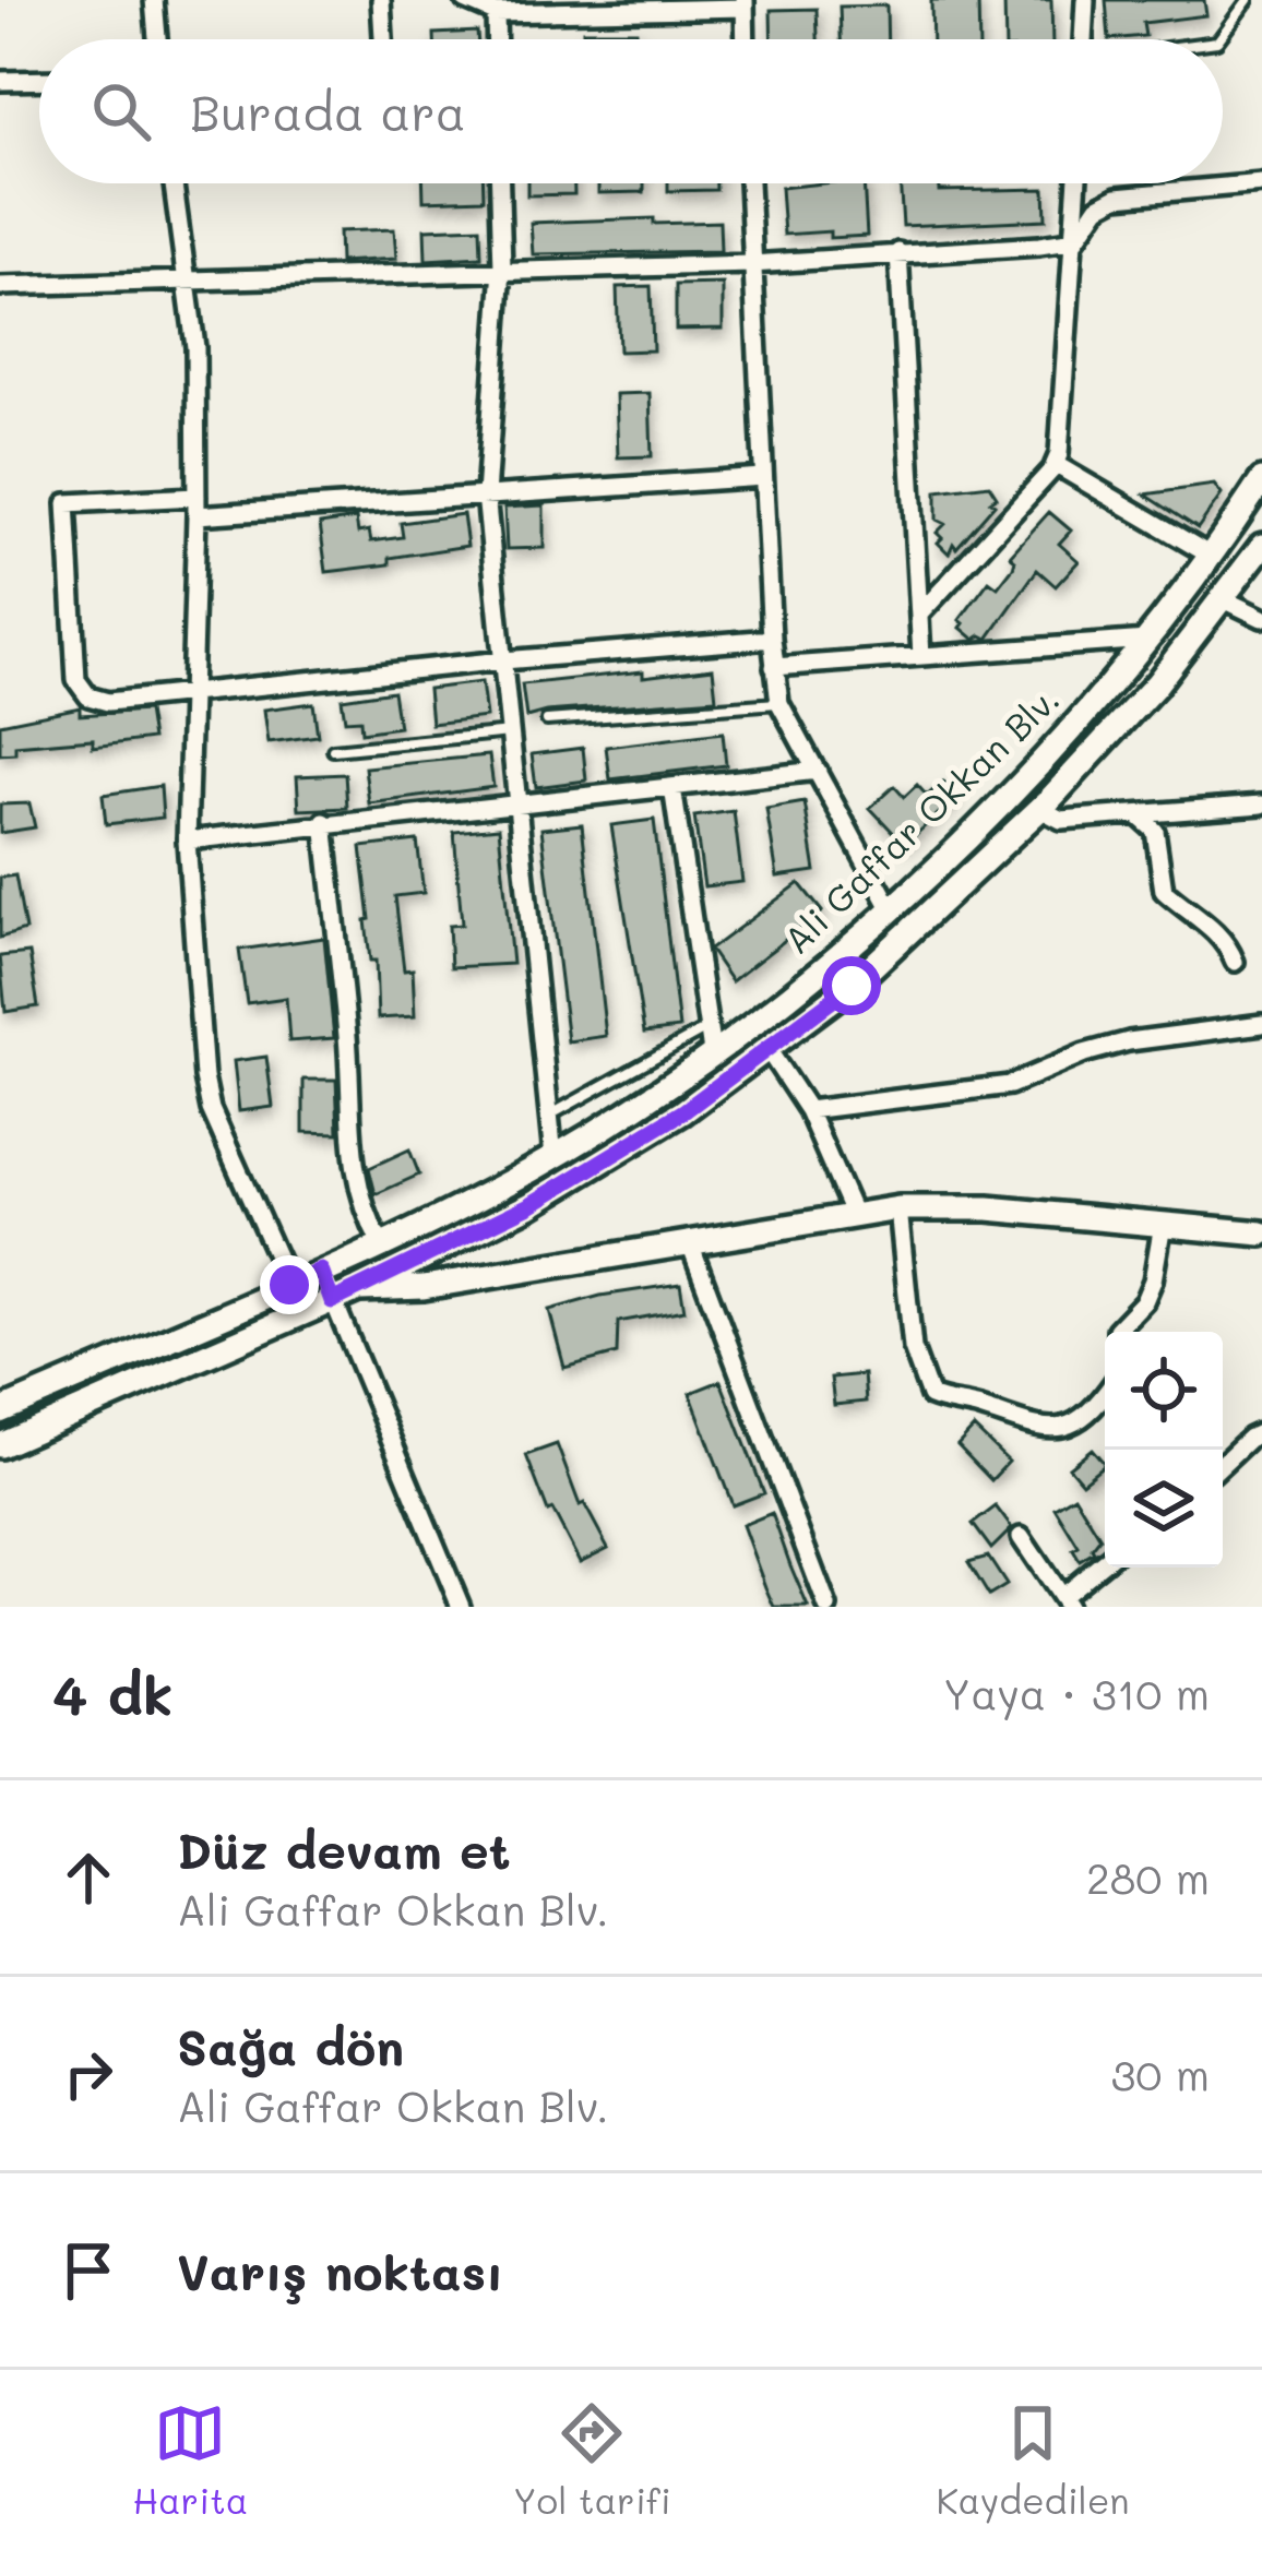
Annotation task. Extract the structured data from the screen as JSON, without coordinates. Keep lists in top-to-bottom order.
{
  "streets": {
    "main road": ["Ali Gaffar Okkan Blv."]
  },
  "page": {
    "search": "Burada ara",
    "heading": ["4 dk", "Yaya · 310 m"],
    "list": [
      ["Düz devam et", "Ali Gaffar Okkan Blv.", "280 m"],
      ["Sağa dön", "Ali Gaffar Okkan Blv.", "30 m"],
      "Varış noktası"
    ],
    "nav": ["Harita", "Yol tarifi", "Kaydedilen"]
  }
}
